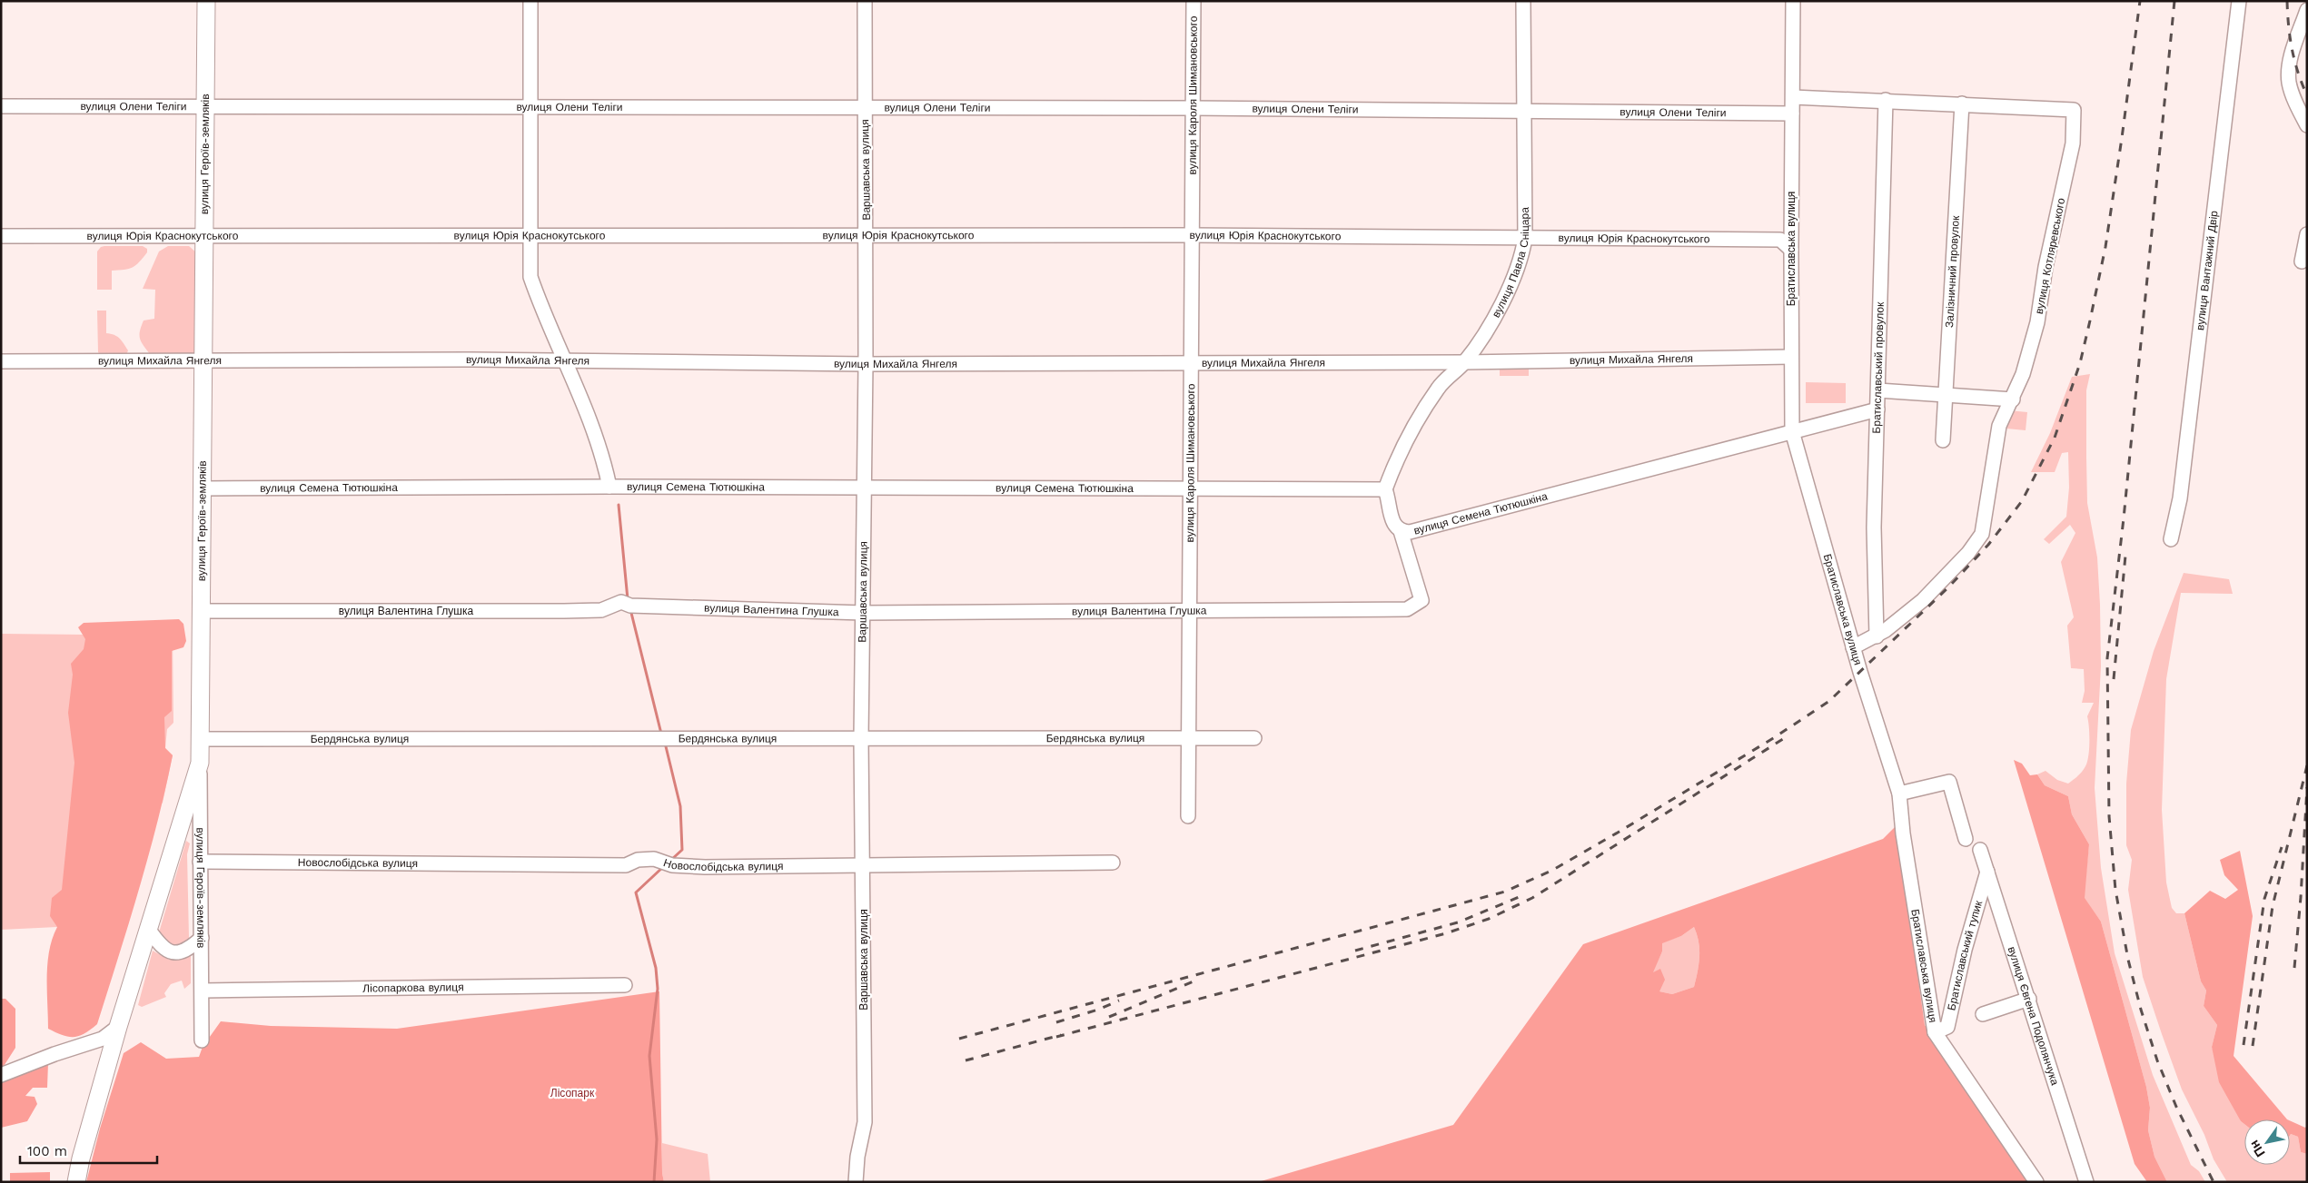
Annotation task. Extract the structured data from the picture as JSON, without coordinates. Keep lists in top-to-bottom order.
{
  "streets": {
    "main road": ["вулиця Героїв-земляків"],
    "street": [
      "вулиця Кароля Шимановського",
      "вулиця Олени Теліги",
      "Варшавська вулиця",
      "вулиця Юрія Краснокутського",
      "Братиславська вулиця",
      "вулиця Котляревського",
      "вулиця Павла Сніцара",
      "вулиця Вантажний Двір",
      "Залізничний провулок",
      "вулиця Михайла Янгеля",
      "Братиславський провулок",
      "вулиця Семена Тютюшкіна",
      "вулиця Валентина Глушка",
      "Бердянська вулиця",
      "Новослобідська вулиця",
      "Братиславський тупик",
      "Лісопаркова вулиця",
      "вулиця Євгена Подолянчука"
    ]
  },
  "crossings": [
    ["вулиця Кароля Шимановського", "вулиця Олени Теліги"],
    ["вулиця Кароля Шимановського", "вулиця Юрія Краснокутського"],
    ["вулиця Кароля Шимановського", "вулиця Михайла Янгеля"],
    ["вулиця Кароля Шимановського", "вулиця Семена Тютюшкіна"],
    ["вулиця Кароля Шимановського", "вулиця Валентина Глушка"],
    ["вулиця Кароля Шимановського", "Бердянська вулиця"],
    ["вулиця Олени Теліги", "вулиця Героїв-земляків"],
    ["вулиця Олени Теліги", "Варшавська вулиця"],
    ["вулиця Олени Теліги", "Братиславська вулиця"],
    ["вулиця Олени Теліги", "вулиця Павла Сніцара"],
    ["вулиця Героїв-земляків", "вулиця Юрія Краснокутського"],
    ["вулиця Героїв-земляків", "вулиця Михайла Янгеля"],
    ["вулиця Героїв-земляків", "вулиця Семена Тютюшкіна"],
    ["вулиця Героїв-земляків", "вулиця Валентина Глушка"],
    ["вулиця Героїв-земляків", "Бердянська вулиця"],
    ["вулиця Героїв-земляків", "Новослобідська вулиця"],
    ["вулиця Героїв-земляків", "Лісопаркова вулиця"],
    ["Варшавська вулиця", "вулиця Юрія Краснокутського"],
    ["Варшавська вулиця", "вулиця Михайла Янгеля"],
    ["Варшавська вулиця", "вулиця Семена Тютюшкіна"],
    ["Варшавська вулиця", "вулиця Валентина Глушка"],
    ["Варшавська вулиця", "Бердянська вулиця"],
    ["Варшавська вулиця", "Новослобідська вулиця"],
    ["вулиця Юрія Краснокутського", "Братиславська вулиця"],
    ["вулиця Юрія Краснокутського", "вулиця Павла Сніцара"],
    ["Братиславська вулиця", "вулиця Котляревського"],
    ["Братиславська вулиця", "вулиця Михайла Янгеля"],
    ["Братиславська вулиця", "вулиця Семена Тютюшкіна"],
    ["Братиславська вулиця", "Братиславський тупик"],
    ["вулиця Котляревського", "Залізничний провулок"],
    ["вулиця Котляревського", "Братиславський провулок"],
    ["вулиця Павла Сніцара", "вулиця Михайла Янгеля"],
    ["вулиця Павла Сніцара", "вулиця Семена Тютюшкіна"],
    ["Братиславський провулок", "вулиця Семена Тютюшкіна"],
    ["вулиця Семена Тютюшкіна", "вулиця Валентина Глушка"],
    ["Братиславський тупик", "вулиця Євгена Подолянчука"]
  ],
  "parks": ["Лісопарк"],
  "scale_bar": "100 m",
  "north": "bottom left"
}
